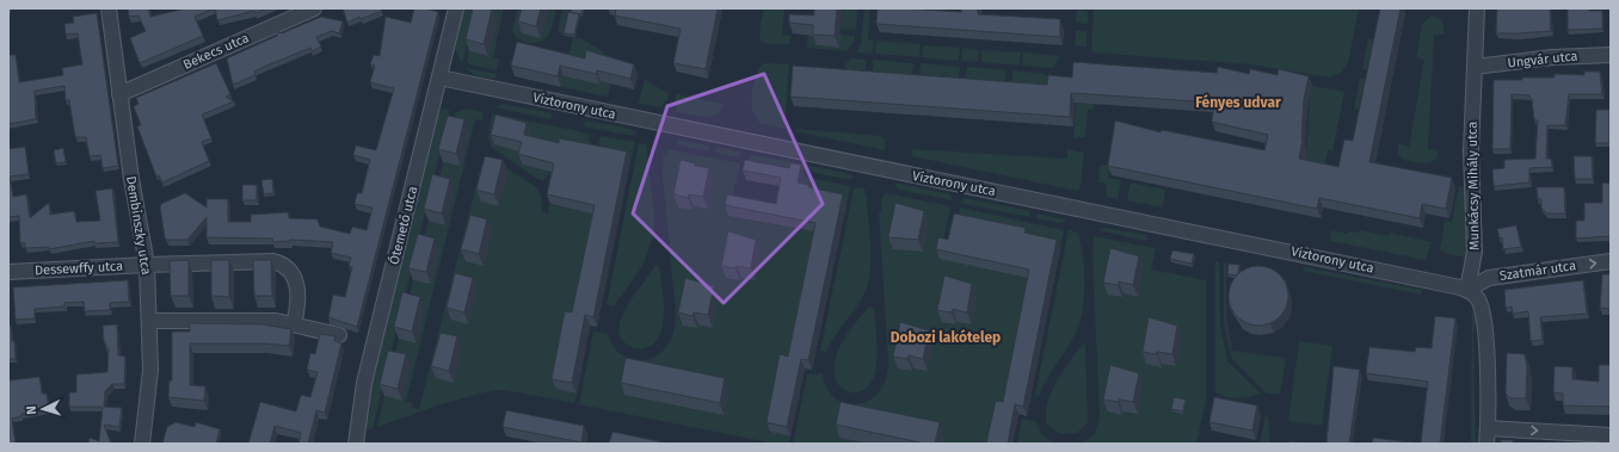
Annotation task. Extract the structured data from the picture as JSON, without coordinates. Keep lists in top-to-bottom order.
{
  "streets": {
    "street": [
      "Bekecs utca",
      "Ungvár utca",
      "Víztorony utca",
      "Munkácsy Mihály utca",
      "Dembinszky utca",
      "Ótemető utca",
      "Dessewffy utca",
      "Szatmár utca"
    ]
  },
  "crossings": [
    ["Bekecs utca", "Dembinszky utca"],
    ["Ungvár utca", "Munkácsy Mihály utca"],
    ["Víztorony utca", "Munkácsy Mihály utca"],
    ["Víztorony utca", "Ótemető utca"],
    ["Víztorony utca", "Szatmár utca"],
    ["Munkácsy Mihály utca", "Szatmár utca"],
    ["Dembinszky utca", "Dessewffy utca"]
  ],
  "one_way": ["Szatmár utca"],
  "districts": ["Fényes udvar", "Dobozi lakótelep"],
  "north": "left"
}
